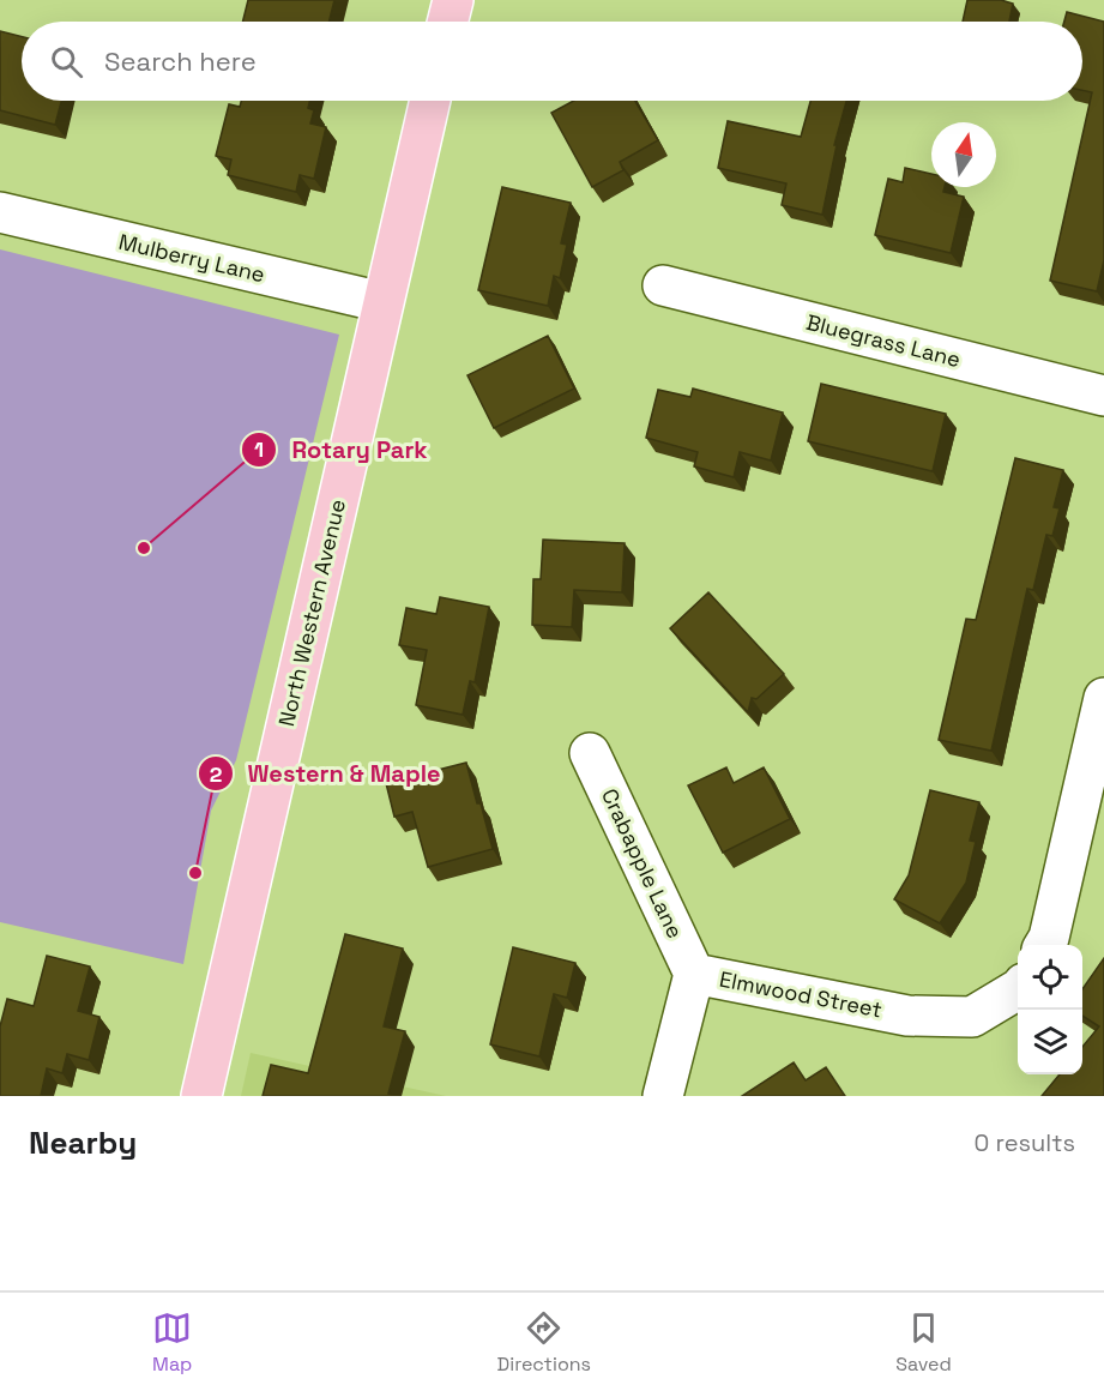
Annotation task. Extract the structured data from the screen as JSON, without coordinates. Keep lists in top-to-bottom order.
{
  "streets": {
    "main road": ["North Western Avenue"],
    "street": [
      "Mulberry Lane",
      "Bluegrass Lane",
      "Crabapple Lane",
      "Elmwood Street"
    ]
  },
  "crossings": [
    ["Mulberry Lane", "North Western Avenue"],
    ["Crabapple Lane", "Elmwood Street"]
  ],
  "places": ["Rotary Park", "Western & Maple"],
  "north": "top",
  "page": {
    "search": "Search here",
    "heading": ["Nearby", "0 results"],
    "nav": ["Map", "Directions", "Saved"]
  }
}
